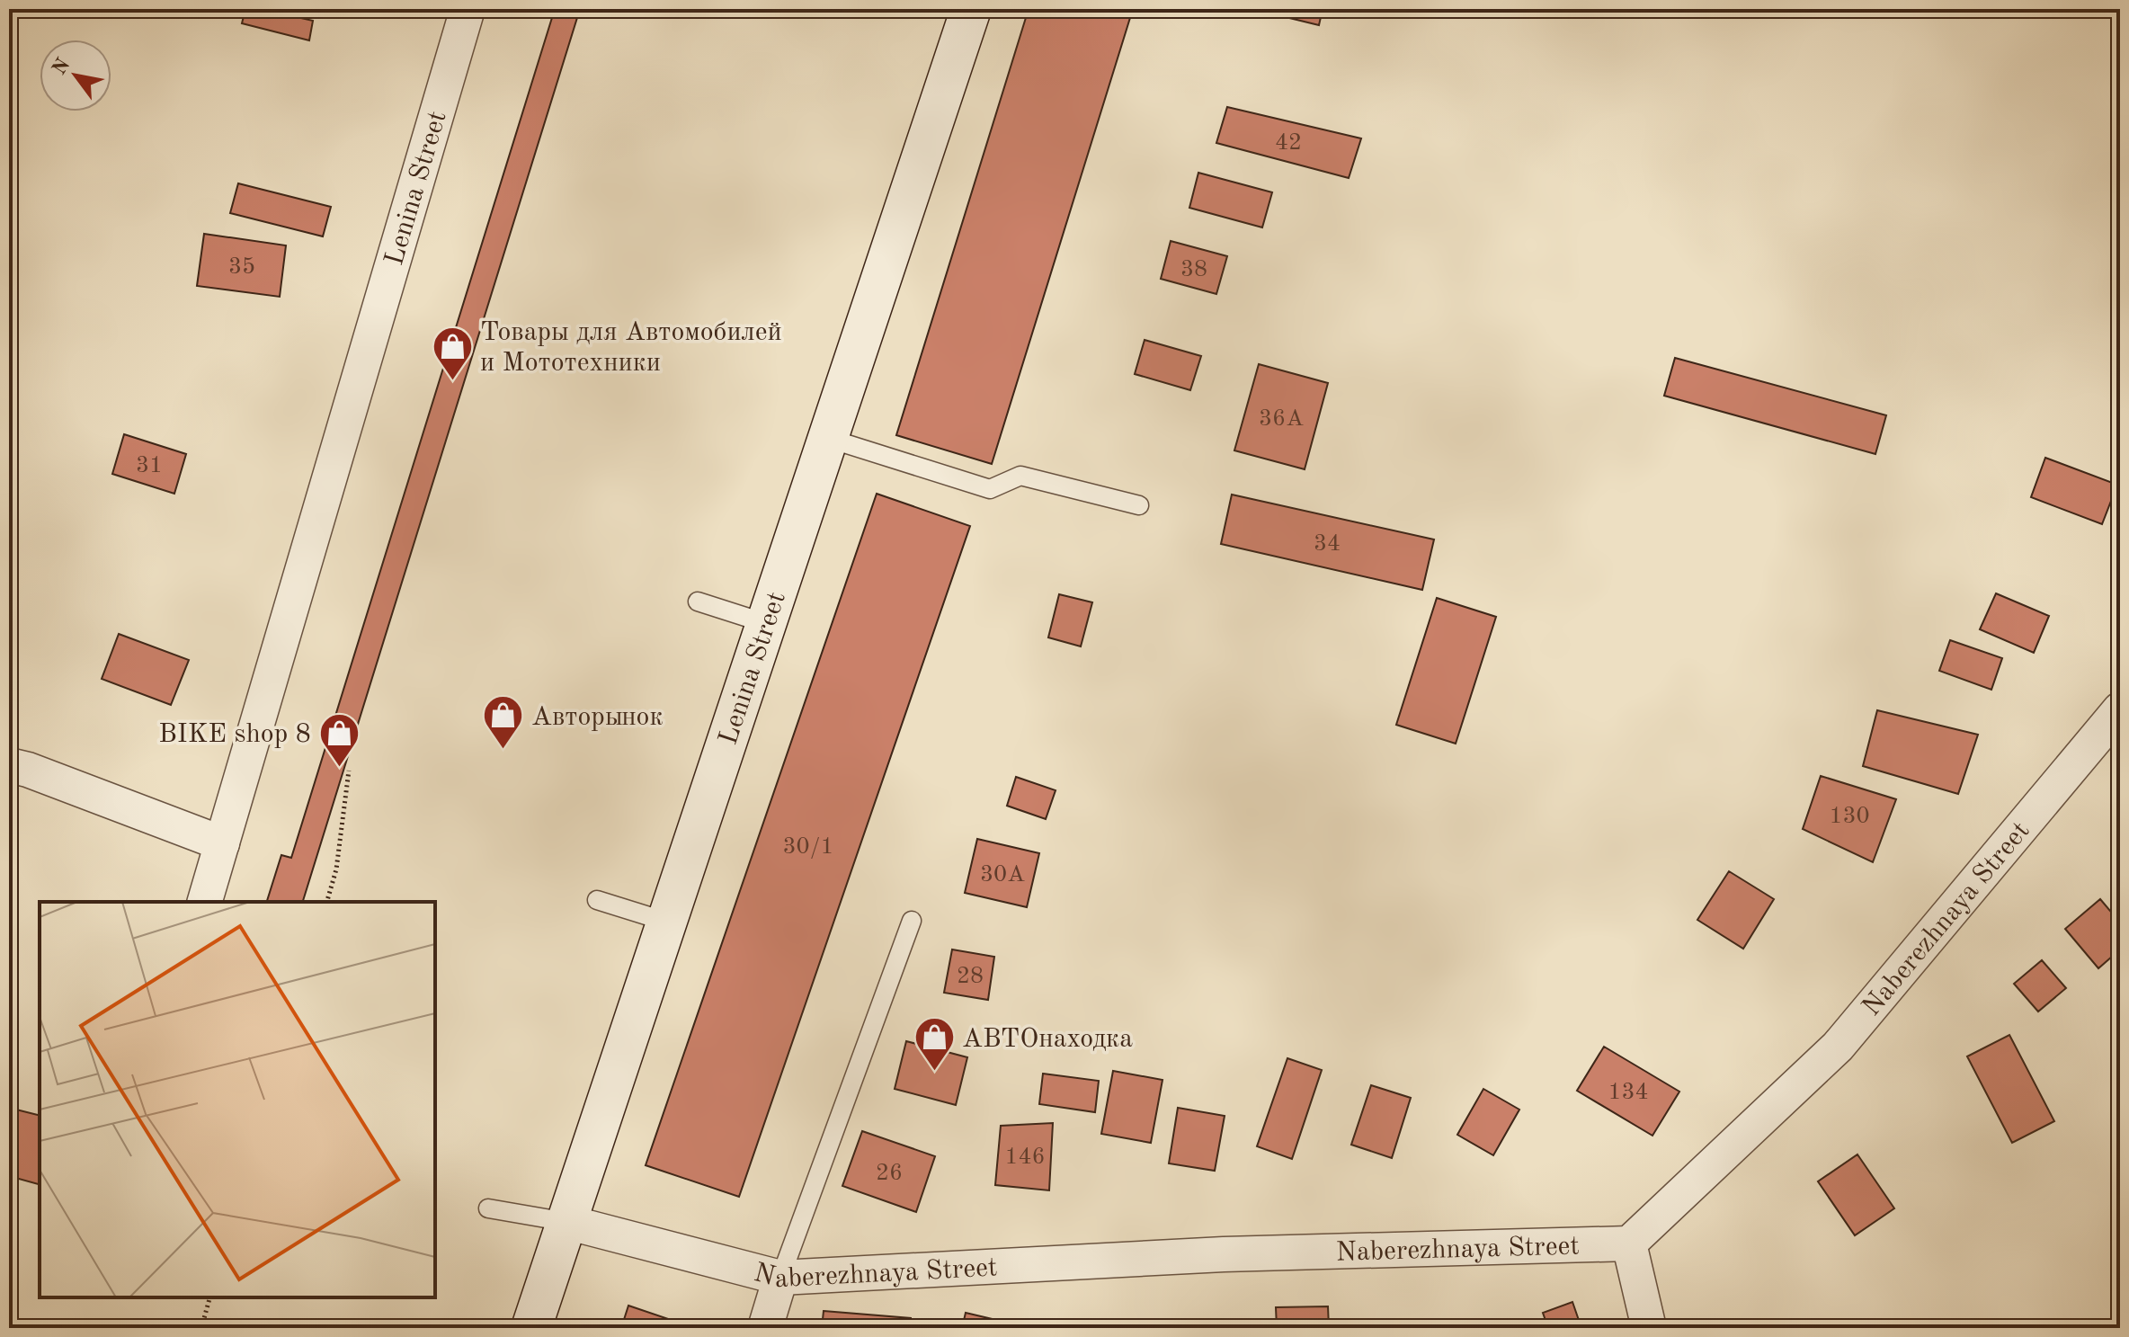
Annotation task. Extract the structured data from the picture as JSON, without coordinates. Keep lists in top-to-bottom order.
{
  "streets": {
    "main road": ["Lenina Street"],
    "street": ["Naberezhnaya Street"]
  },
  "crossings": [
    ["Lenina Street", "Naberezhnaya Street"]
  ],
  "places": {
    "shop": [
      "Товары для Автомобилей и Мототехники",
      "Авторынок",
      "BIKE shop 8",
      "АВТОнаходка"
    ]
  },
  "house_numbers": [
    "42",
    "35",
    "38",
    "36А",
    "31",
    "34",
    "130",
    "30/1",
    "30А",
    "28",
    "134",
    "146",
    "26"
  ],
  "north": "top left"
}
